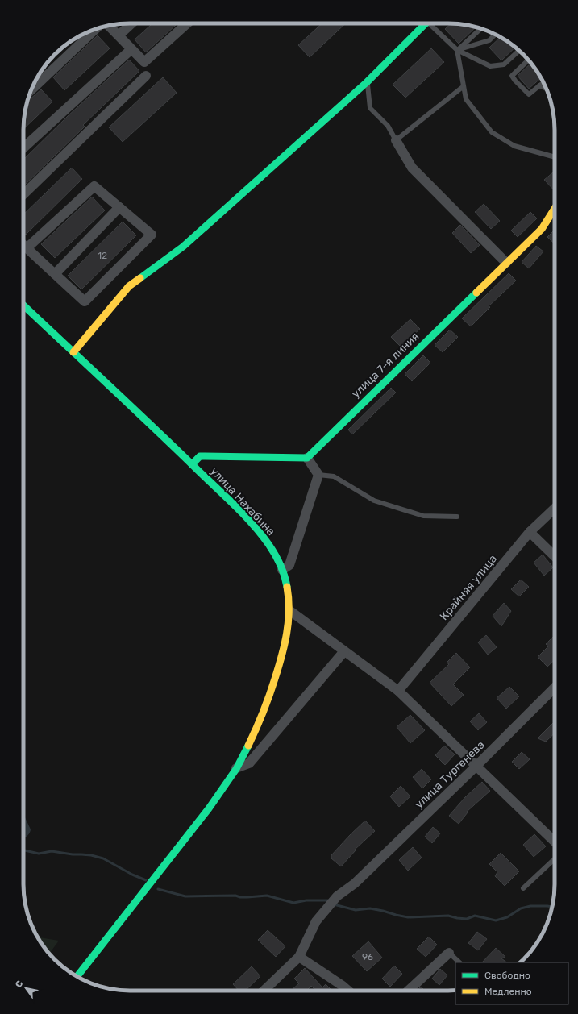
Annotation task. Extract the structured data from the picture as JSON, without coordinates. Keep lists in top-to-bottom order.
{
  "streets": {
    "street": [
      "улица 7-я линия",
      "улица Нахабина",
      "Крайняя улица",
      "улица Тургенева"
    ]
  },
  "house_numbers": ["12", "96"],
  "legend": ["Свободно", "Медленно"],
  "north": "top left"
}
